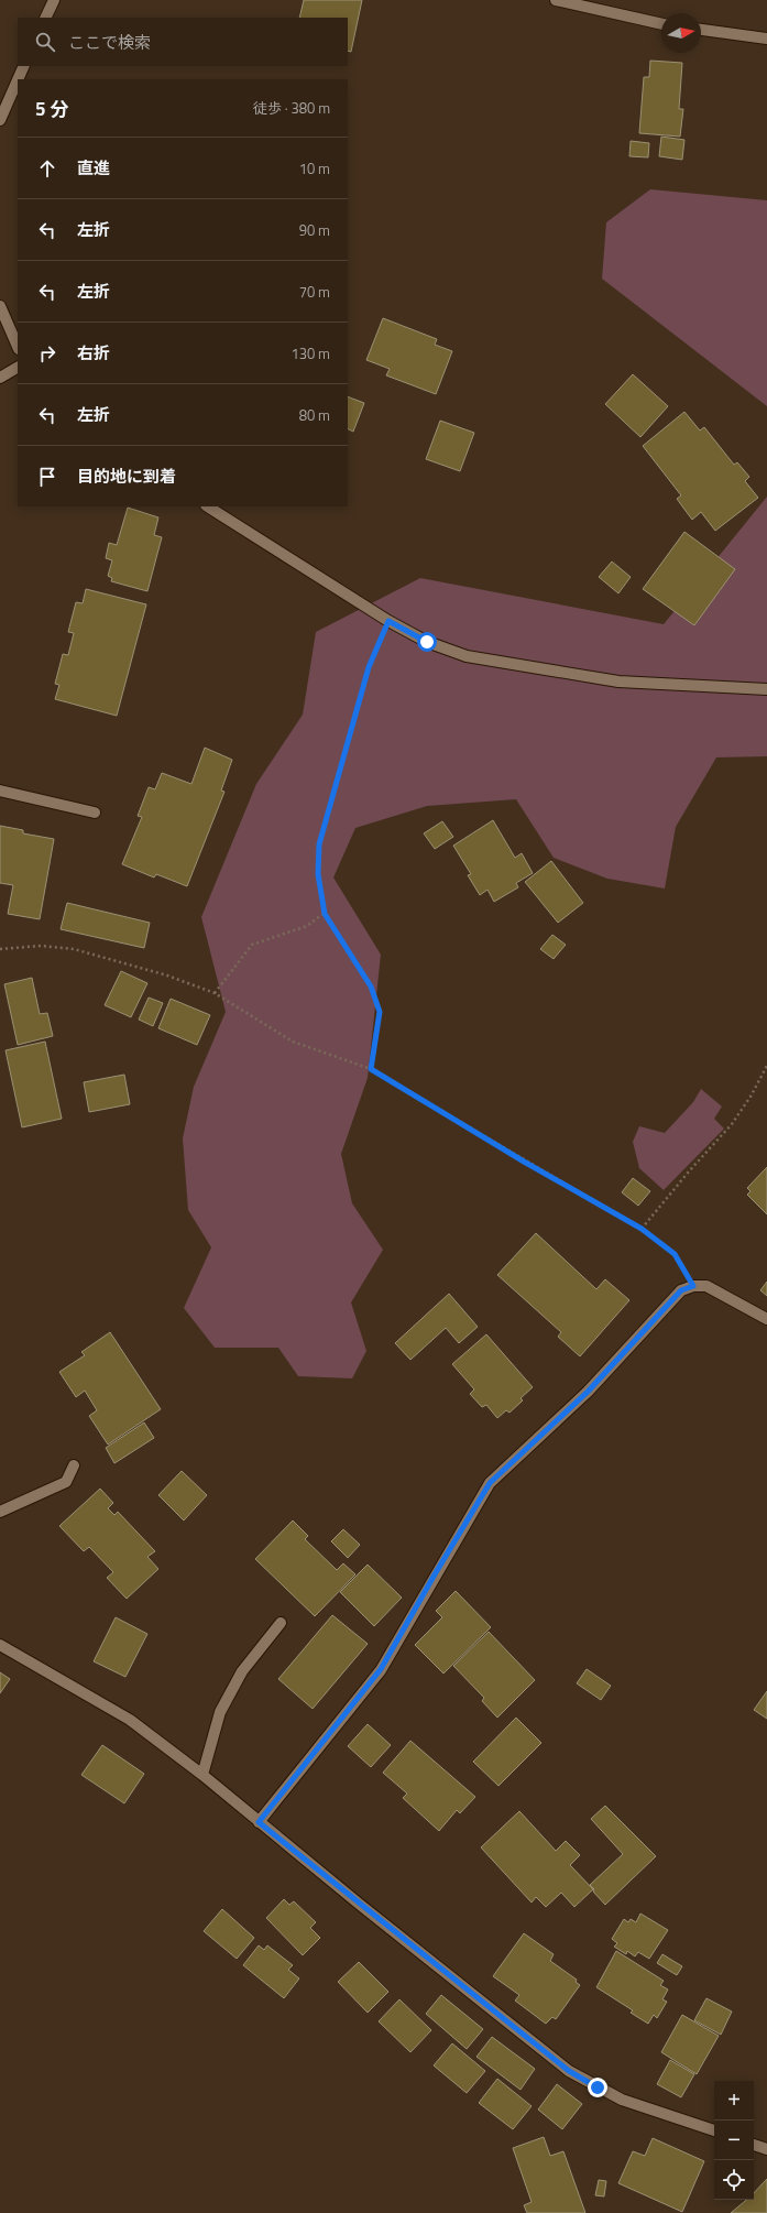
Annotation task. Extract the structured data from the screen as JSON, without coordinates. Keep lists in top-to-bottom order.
{
  "north": "right",
  "page": {
    "search": "ここで検索",
    "heading": ["5 分", "徒歩 · 380 m"],
    "list": [
      ["直進", "10 m"],
      ["左折", "90 m"],
      ["左折", "70 m"],
      ["右折", "130 m"],
      ["左折", "80 m"],
      "目的地に到着"
    ],
    "map_buttons": ["+", "−"]
  }
}
